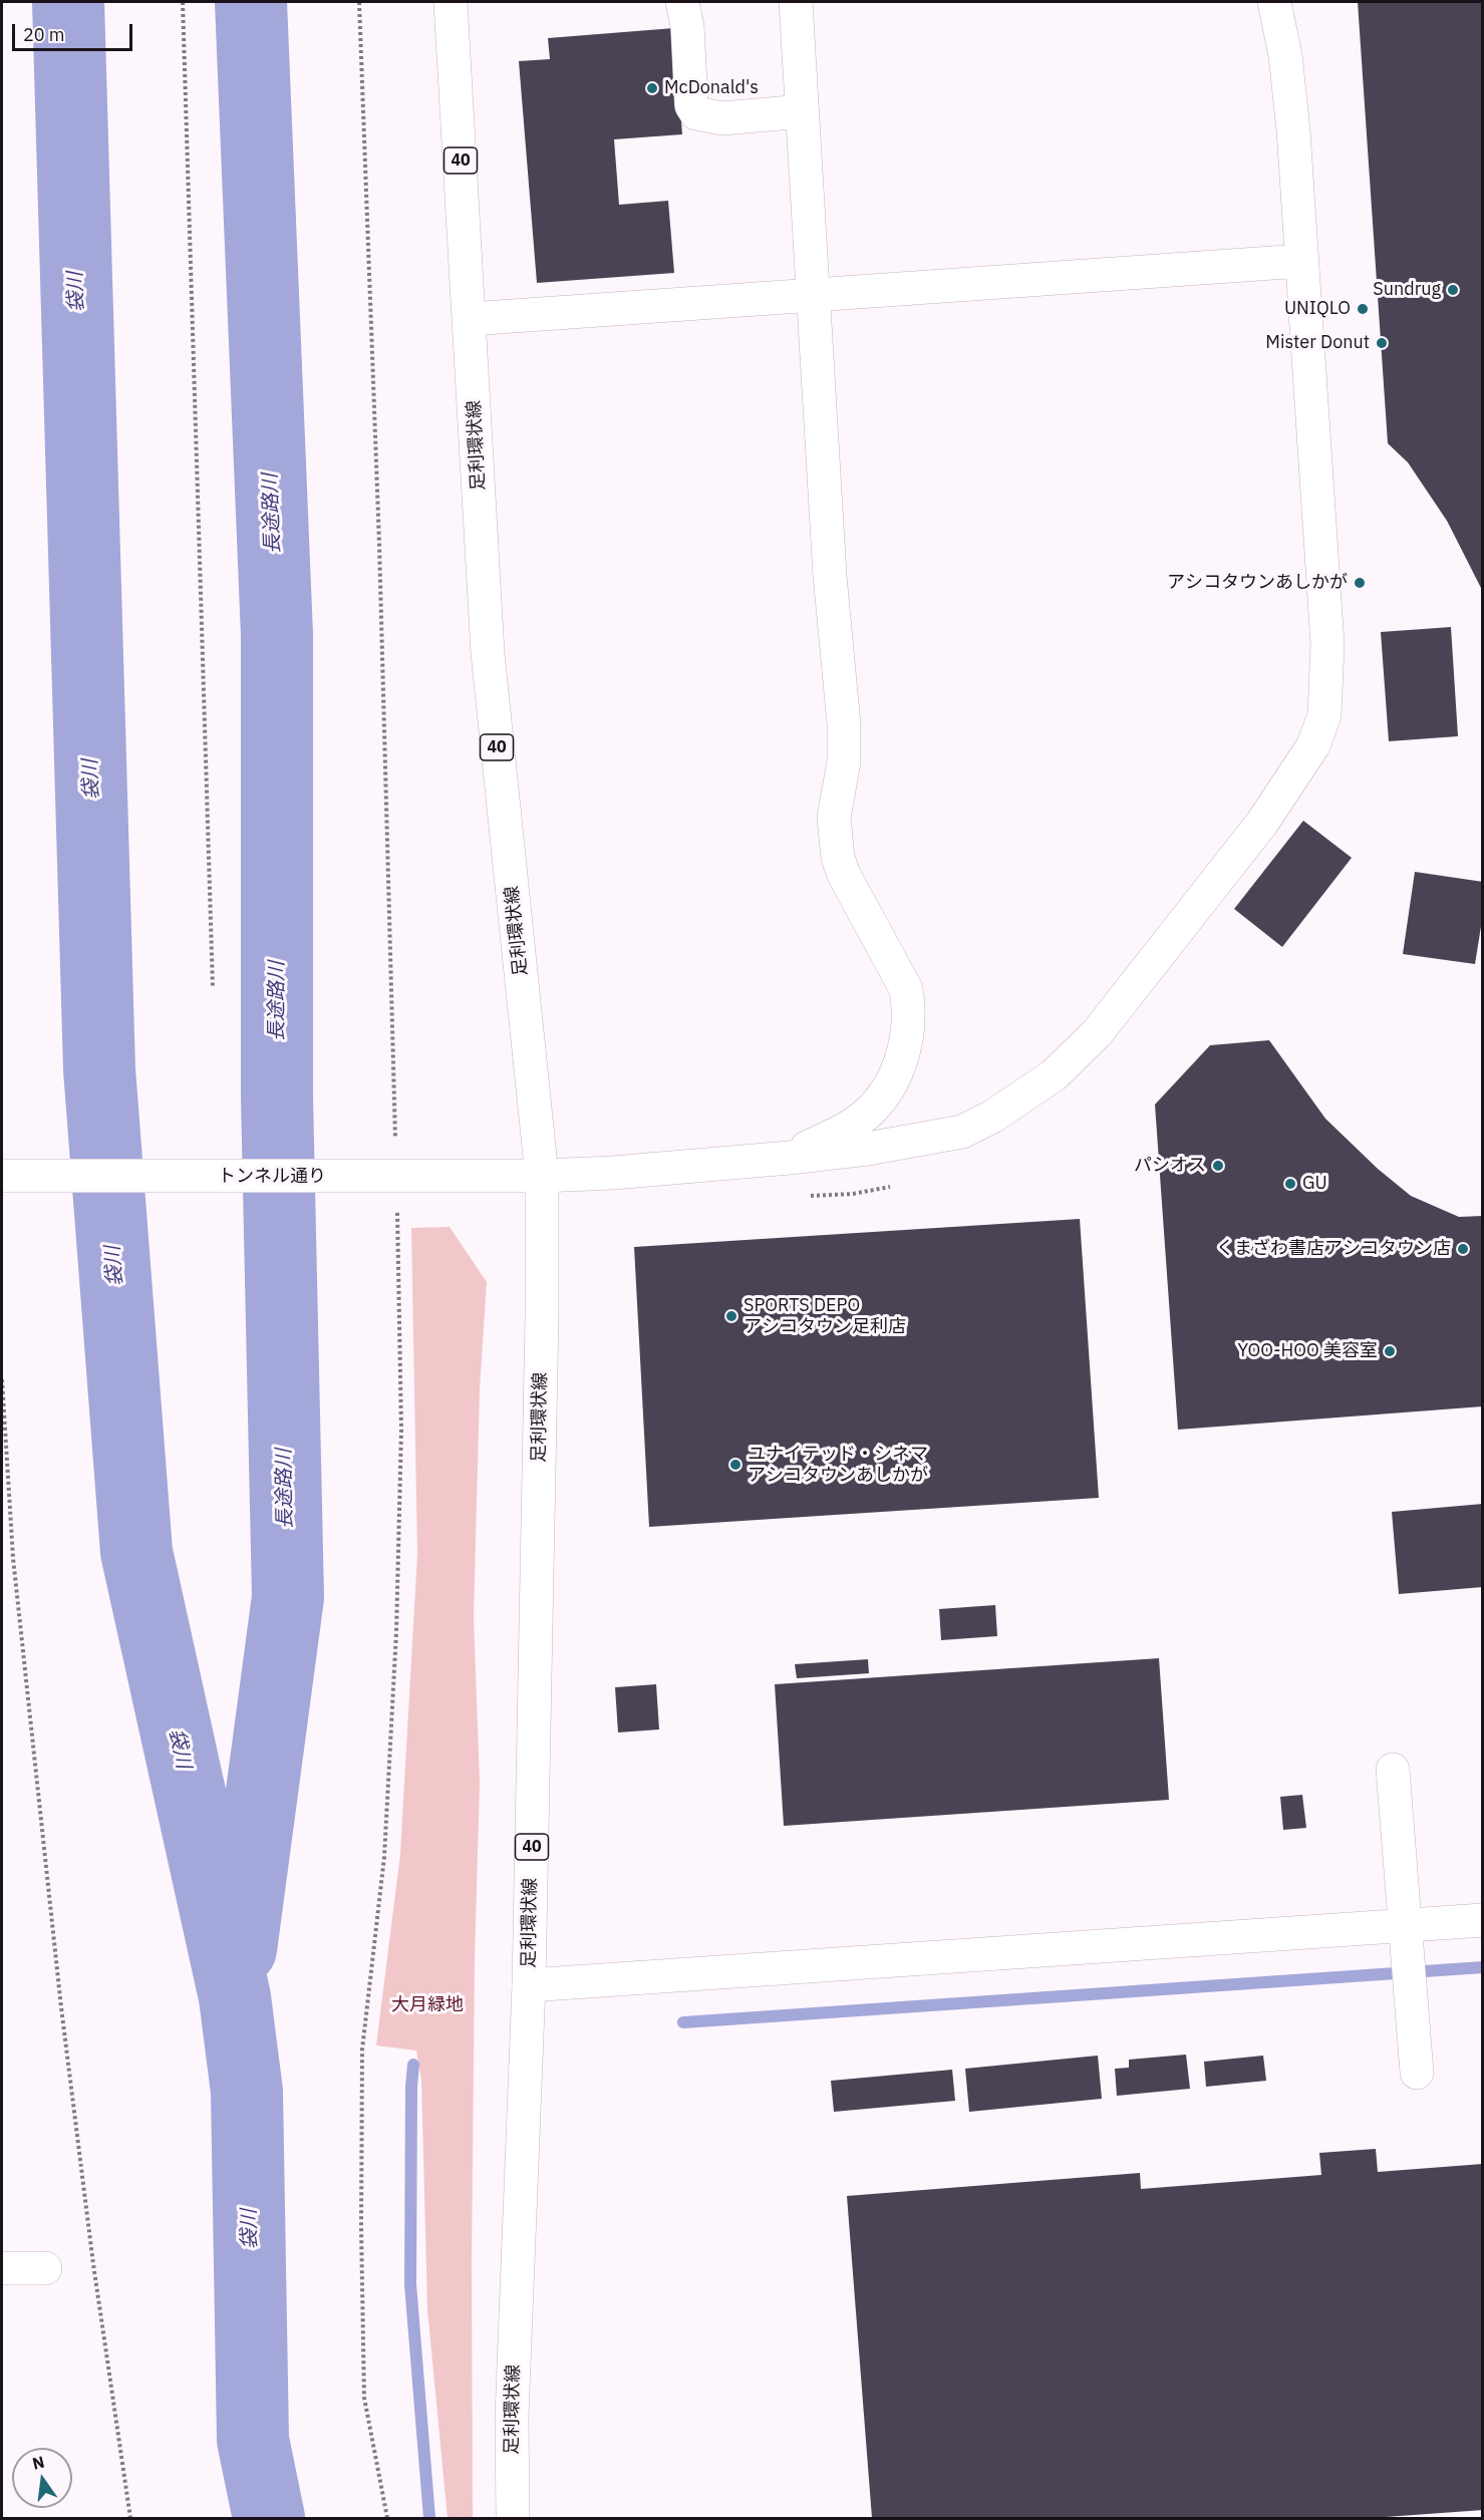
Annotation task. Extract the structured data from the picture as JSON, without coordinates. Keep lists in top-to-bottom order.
{
  "streets": {
    "main road": ["40", "足利環状線", "トンネル通り"]
  },
  "crossings": [
    ["40", "足利環状線"],
    ["足利環状線", "トンネル通り"]
  ],
  "water": ["袋川", "長途路川"],
  "parks": ["大月緑地"],
  "places": [
    "McDonald's",
    "Sundrug",
    "UNIQLO",
    "Mister Donut",
    "アシコタウンあしかが",
    "パシオス",
    "GU",
    "くまざわ書店アシコタウン店",
    "SPORTS DEPO アシコタウン足利店",
    "YOO-HOO 美容室",
    "ユナイテッド・シネマ アシコタウンあしかが"
  ],
  "scale_bar": "20 m",
  "north": "top"
}
